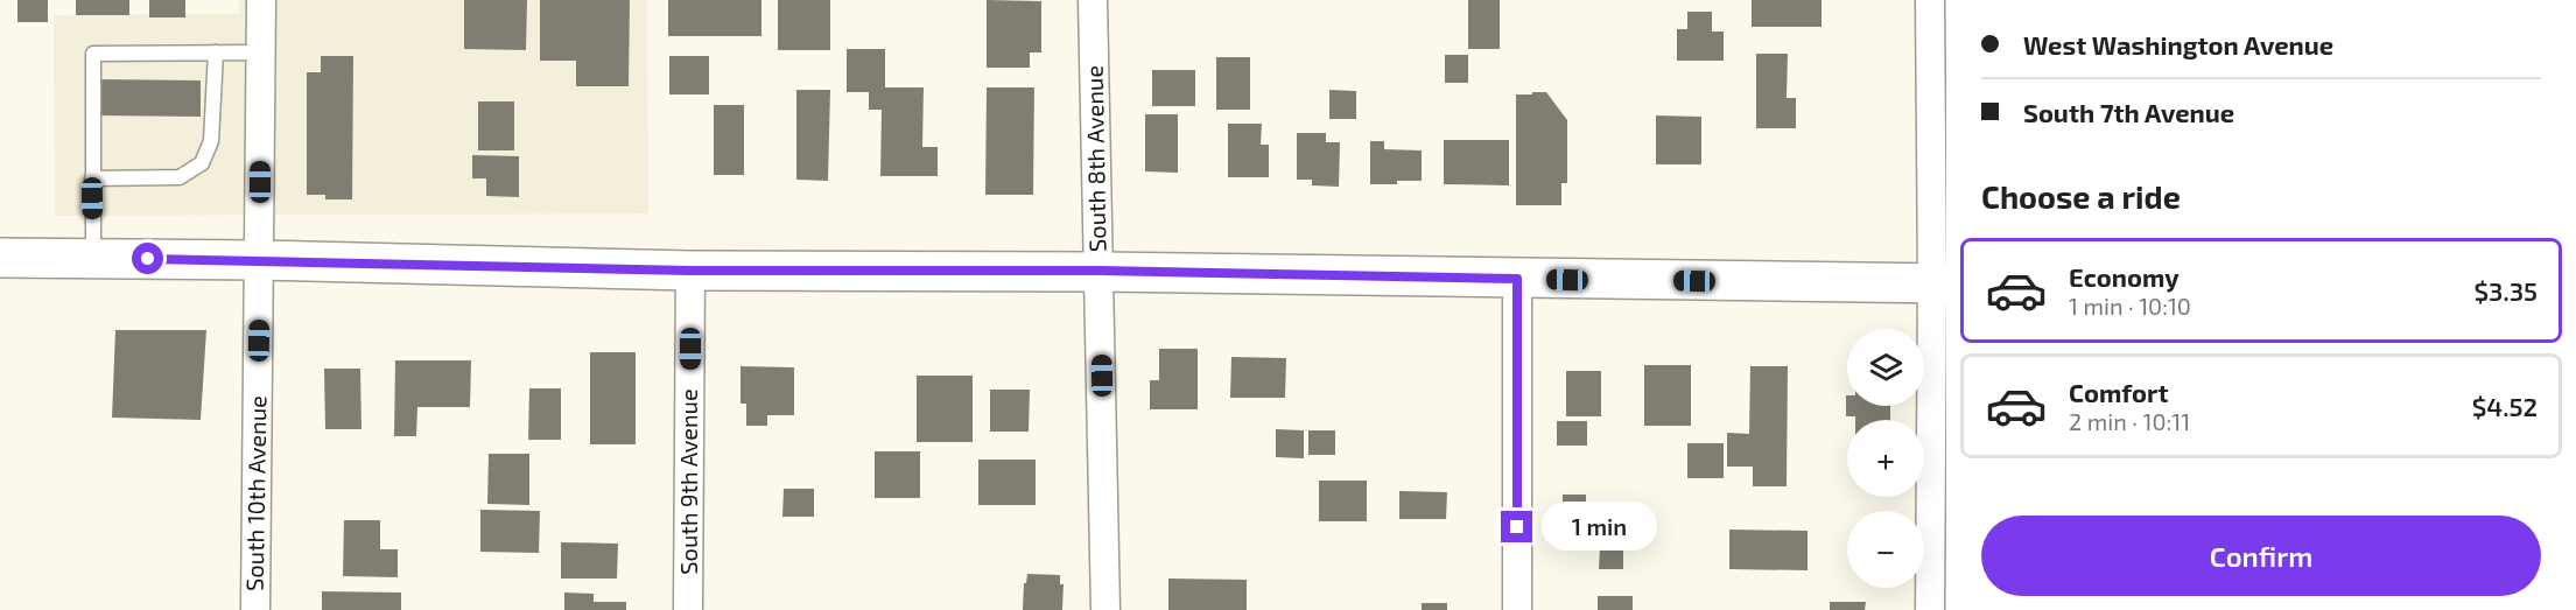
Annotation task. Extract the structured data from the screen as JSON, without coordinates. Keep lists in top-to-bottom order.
{
  "streets": {
    "street": ["South 8th Avenue", "South 9th Avenue", "South 10th Avenue"]
  },
  "page": {
    "banner": ["West Washington Avenue", "South 7th Avenue"],
    "heading": "Choose a ride",
    "list": [
      {
        "name": "Economy",
        "note": "1 min · 10:10",
        "value": "$3.35"
      },
      {
        "name": "Comfort",
        "note": "2 min · 10:11",
        "value": "$4.52"
      }
    ],
    "map_buttons": ["+", "−"],
    "bubble": "1 min",
    "buttons": "Confirm"
  }
}
